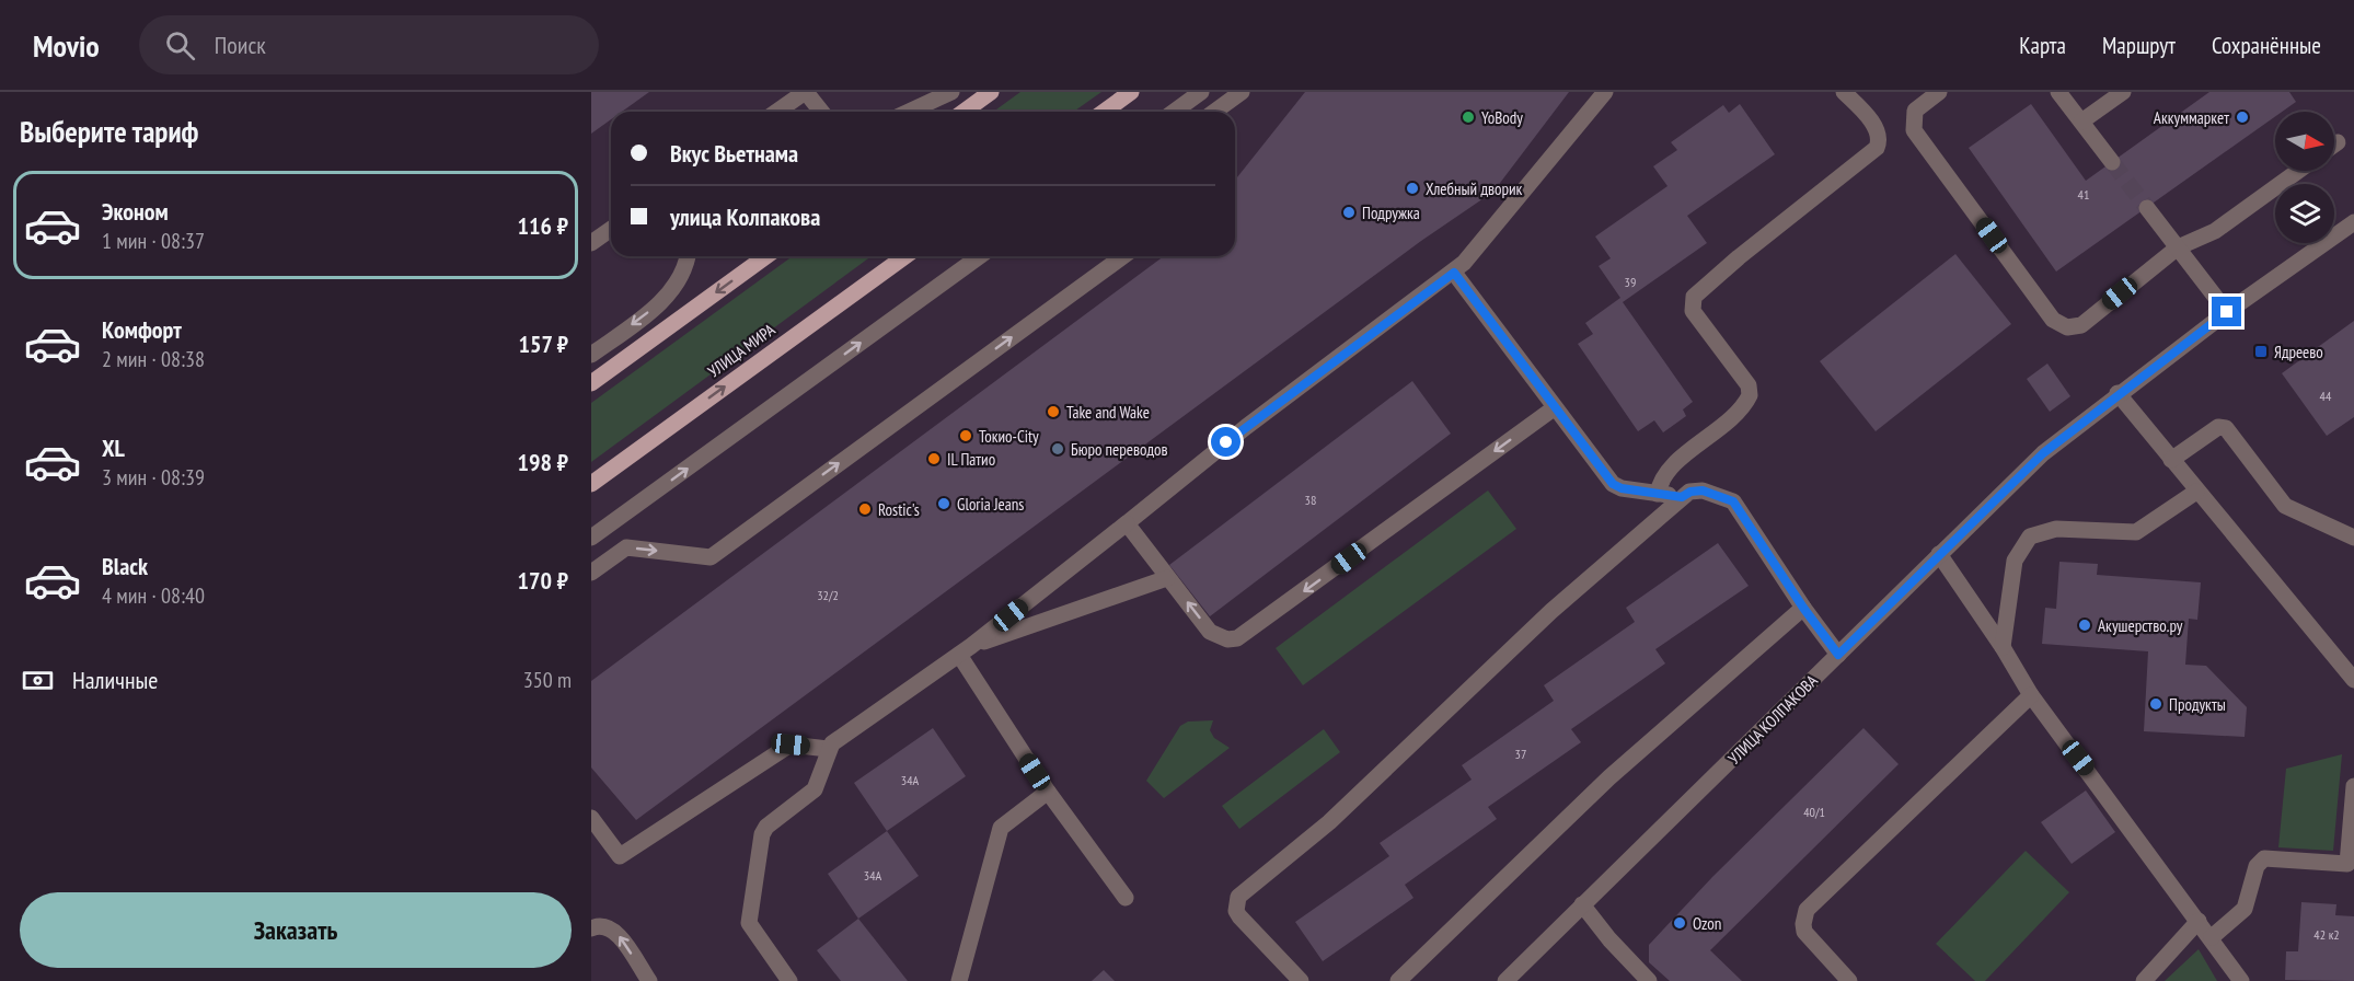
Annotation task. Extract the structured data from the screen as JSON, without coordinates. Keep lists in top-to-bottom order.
{
  "streets": {
    "main road": ["УЛИЦА МИРА"],
    "street": ["УЛИЦА КОЛПАКОВА"]
  },
  "places": {
    "other": [
      "YoBody",
      "Аккуммаркет",
      "Хлебный дворик",
      "Подружка",
      "Take and Wake",
      "Токио-City",
      "Бюро переводов",
      "IL Патио",
      "Gloria Jeans",
      "Rostic's",
      "Акушерство.ру",
      "Продукты",
      "Ozon"
    ],
    "transit": ["Ядреево"]
  },
  "house_numbers": [
    "41",
    "39",
    "44",
    "38",
    "32/2",
    "37",
    "34А",
    "40/1",
    "34А",
    "42 к2"
  ],
  "north": "right",
  "page": {
    "header": "Movio",
    "search": "Поиск",
    "nav": ["Карта", "Маршрут", "Сохранённые"],
    "heading": "Выберите тариф",
    "banner": ["Вкус Вьетнама", "улица Колпакова"],
    "list": [
      {
        "name": "Эконом",
        "note": "1 мин · 08:37",
        "value": "116 ₽"
      },
      {
        "name": "Комфорт",
        "note": "2 мин · 08:38",
        "value": "157 ₽"
      },
      {
        "name": "XL",
        "note": "3 мин · 08:39",
        "value": "198 ₽"
      },
      {
        "name": "Black",
        "note": "4 мин · 08:40",
        "value": "170 ₽"
      }
    ],
    "pay": ["Наличные", "350 m"],
    "buttons": "Заказать"
  }
}
